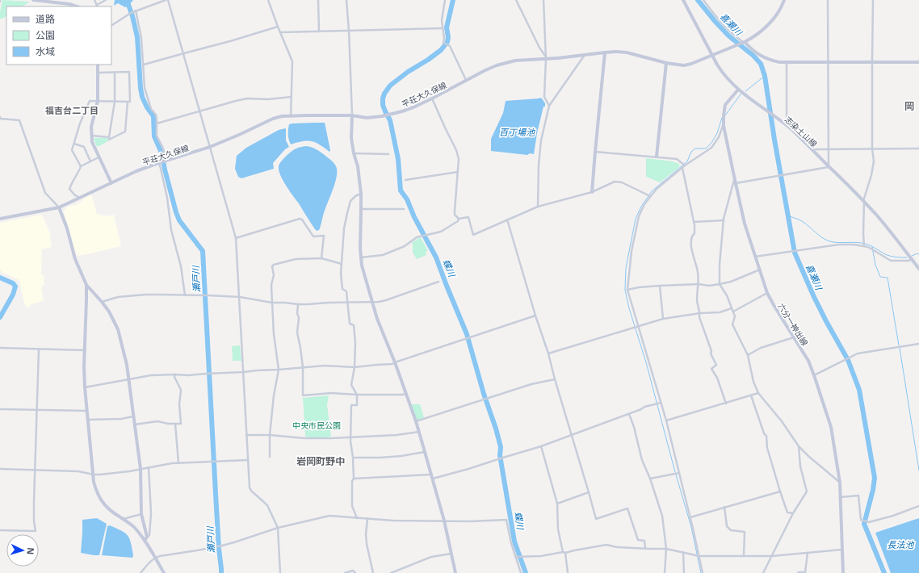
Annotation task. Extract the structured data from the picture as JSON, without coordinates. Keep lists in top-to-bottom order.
{
  "streets": {
    "street": ["平荘大久保線", "志染土山線", "六分一神出線"]
  },
  "crossings": [
    ["平荘大久保線", "志染土山線"],
    ["志染土山線", "六分一神出線"]
  ],
  "districts": ["岡", "福吉台二丁目", "岩岡町野中"],
  "water": [
    "喜瀬川",
    "百丁場池",
    "蝶川",
    "瀬戸川",
    "長法池"
  ],
  "parks": ["中央市民公園"],
  "legend": ["道路", "公園", "水域"],
  "north": "right"
}
